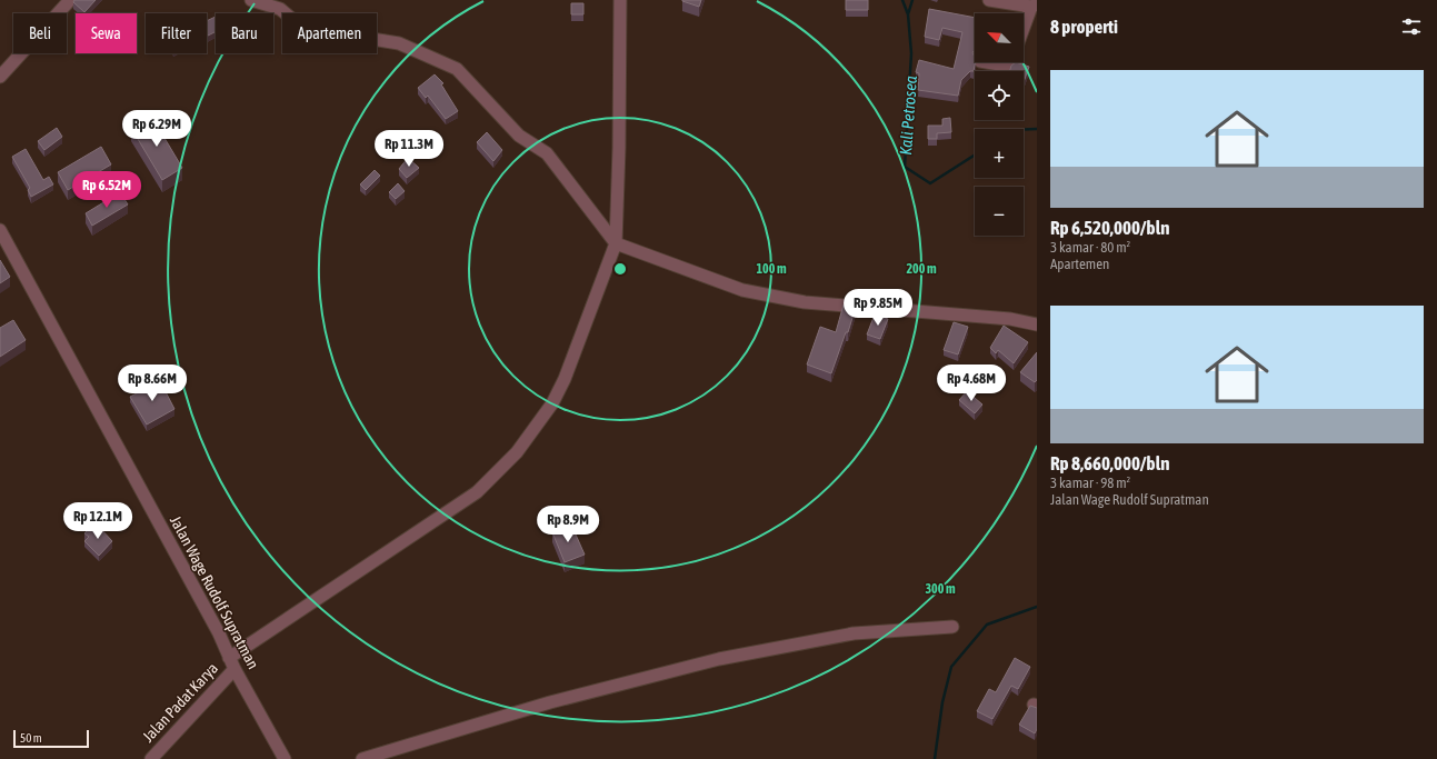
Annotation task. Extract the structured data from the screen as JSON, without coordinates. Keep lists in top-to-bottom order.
{
  "streets": {
    "street": ["Jalan Wage Rudolf Supratman", "Jalan Padat Karya"]
  },
  "crossings": [
    ["Jalan Wage Rudolf Supratman", "Jalan Padat Karya"]
  ],
  "water": ["Kali Petrosea"],
  "scale_bar": "50 m",
  "north": "top left",
  "page": {
    "heading": "8 properti",
    "map_buttons": ["+", "−"],
    "chip": [
      "Beli",
      "Sewa",
      "Filter",
      "Baru",
      "Apartemen"
    ],
    "list": [
      {
        "name": "Rp 6,520,000/bln",
        "note": "3 kamar · 80 m² · Apartemen"
      },
      {
        "name": "Rp 8,660,000/bln",
        "note": "3 kamar · 98 m² · Jalan Wage Rudolf Supratman"
      }
    ],
    "price": [
      "Rp 6.29M",
      "Rp 11.3M",
      "Rp 6.52M",
      "Rp 9.85M",
      "Rp 8.66M",
      "Rp 4.68M",
      "Rp 12.1M",
      "Rp 8.9M"
    ],
    "scale": "50 m"
  },
  "rings": ["100 m", "200 m", "300 m"]
}
